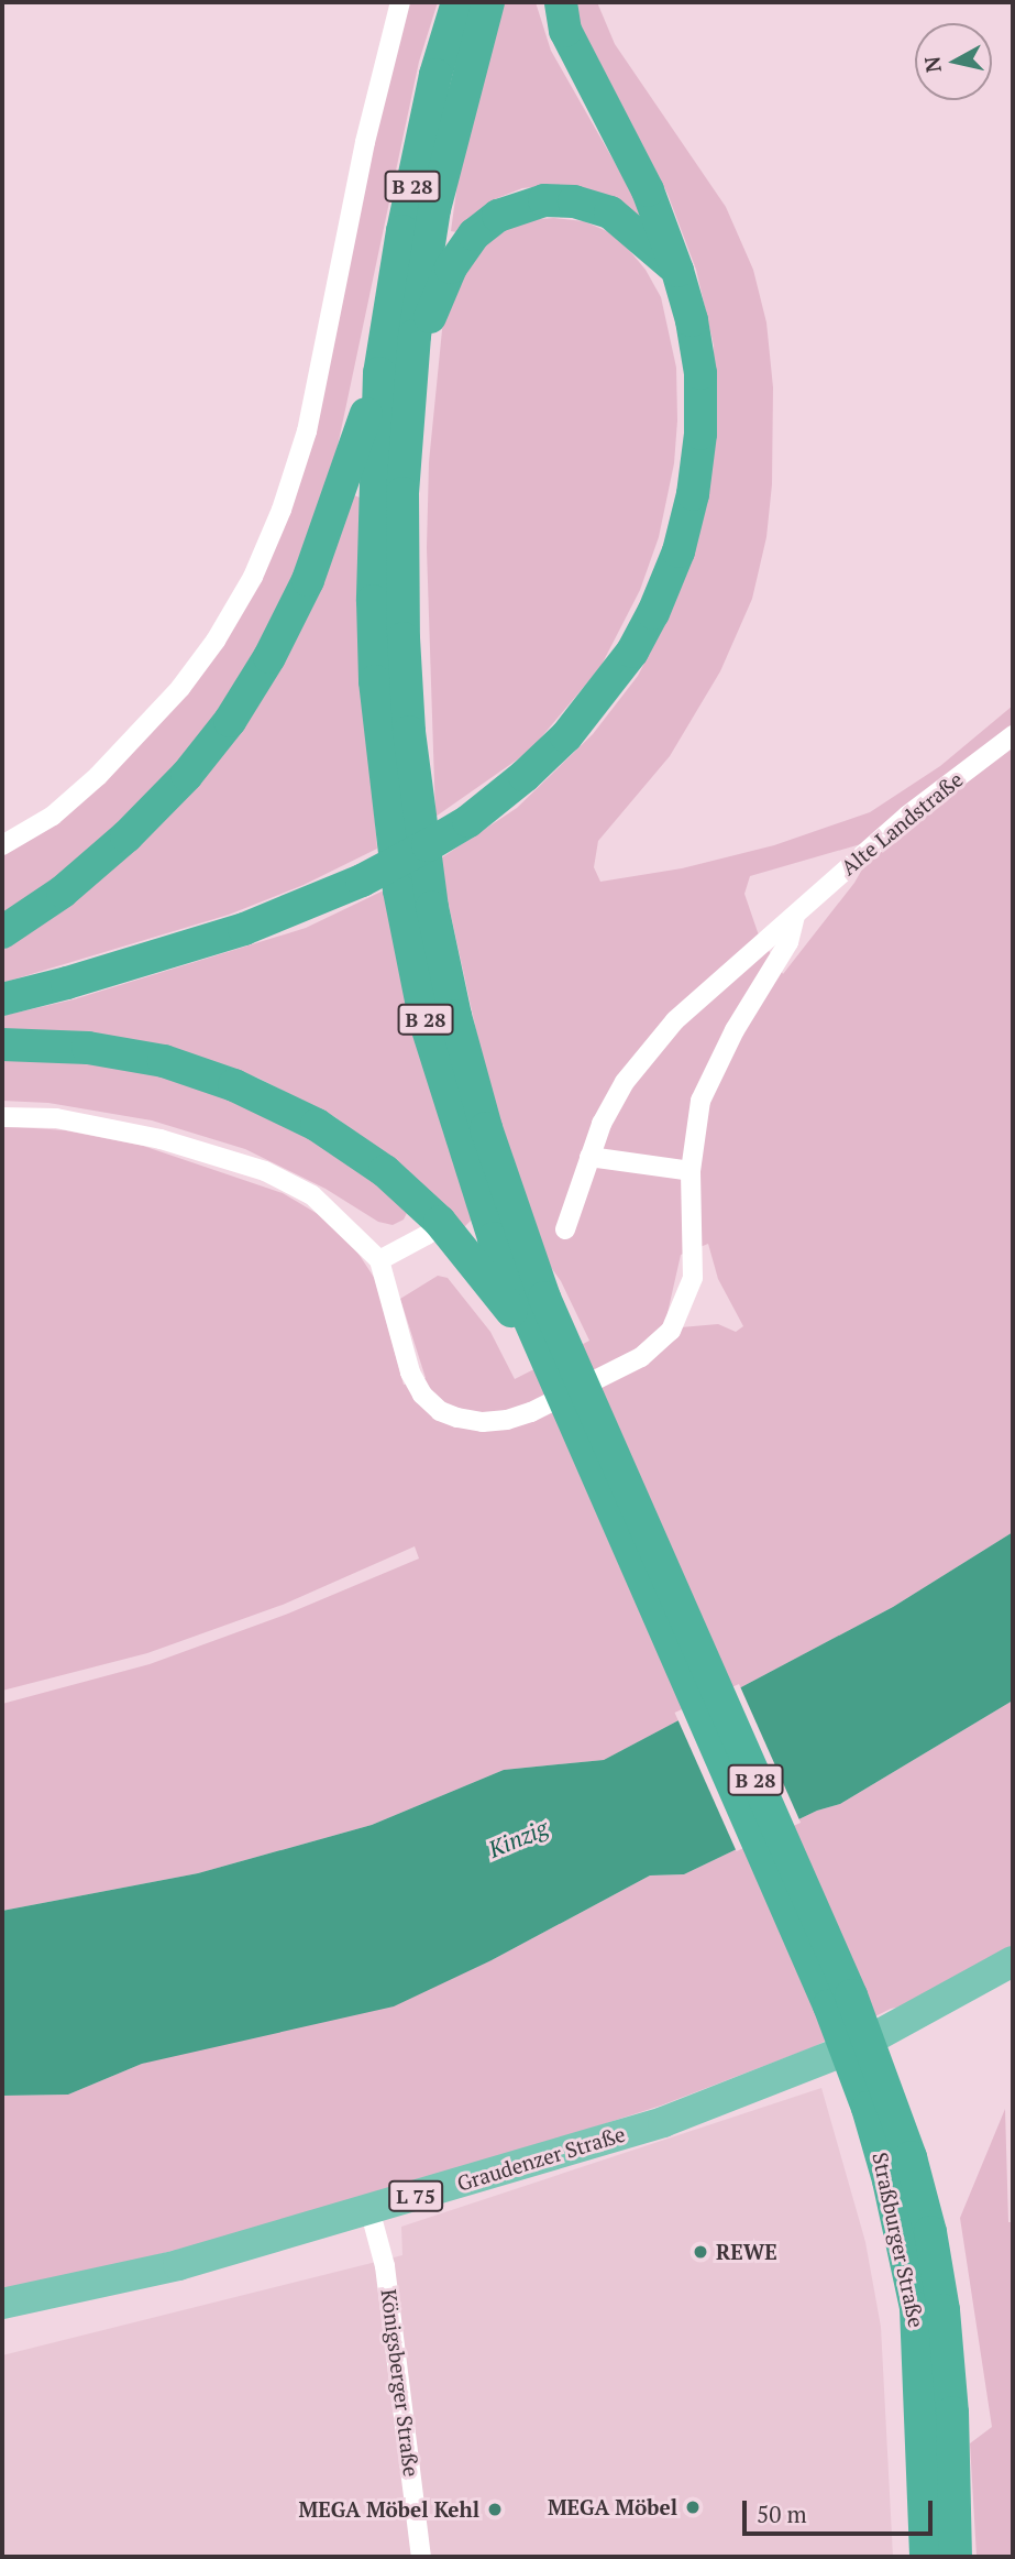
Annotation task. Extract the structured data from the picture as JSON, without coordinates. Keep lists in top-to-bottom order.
{
  "streets": {
    "highway": ["B 28", "Straßburger Straße"],
    "main road": ["Graudenzer Straße", "L 75"],
    "street": ["Alte Landstraße", "Königsberger Straße"]
  },
  "crossings": [
    ["B 28", "Straßburger Straße"],
    ["Graudenzer Straße", "Königsberger Straße"]
  ],
  "water": ["Kinzig"],
  "places": ["REWE", "MEGA Möbel", "MEGA Möbel Kehl"],
  "scale_bar": "50 m",
  "north": "left"
}
